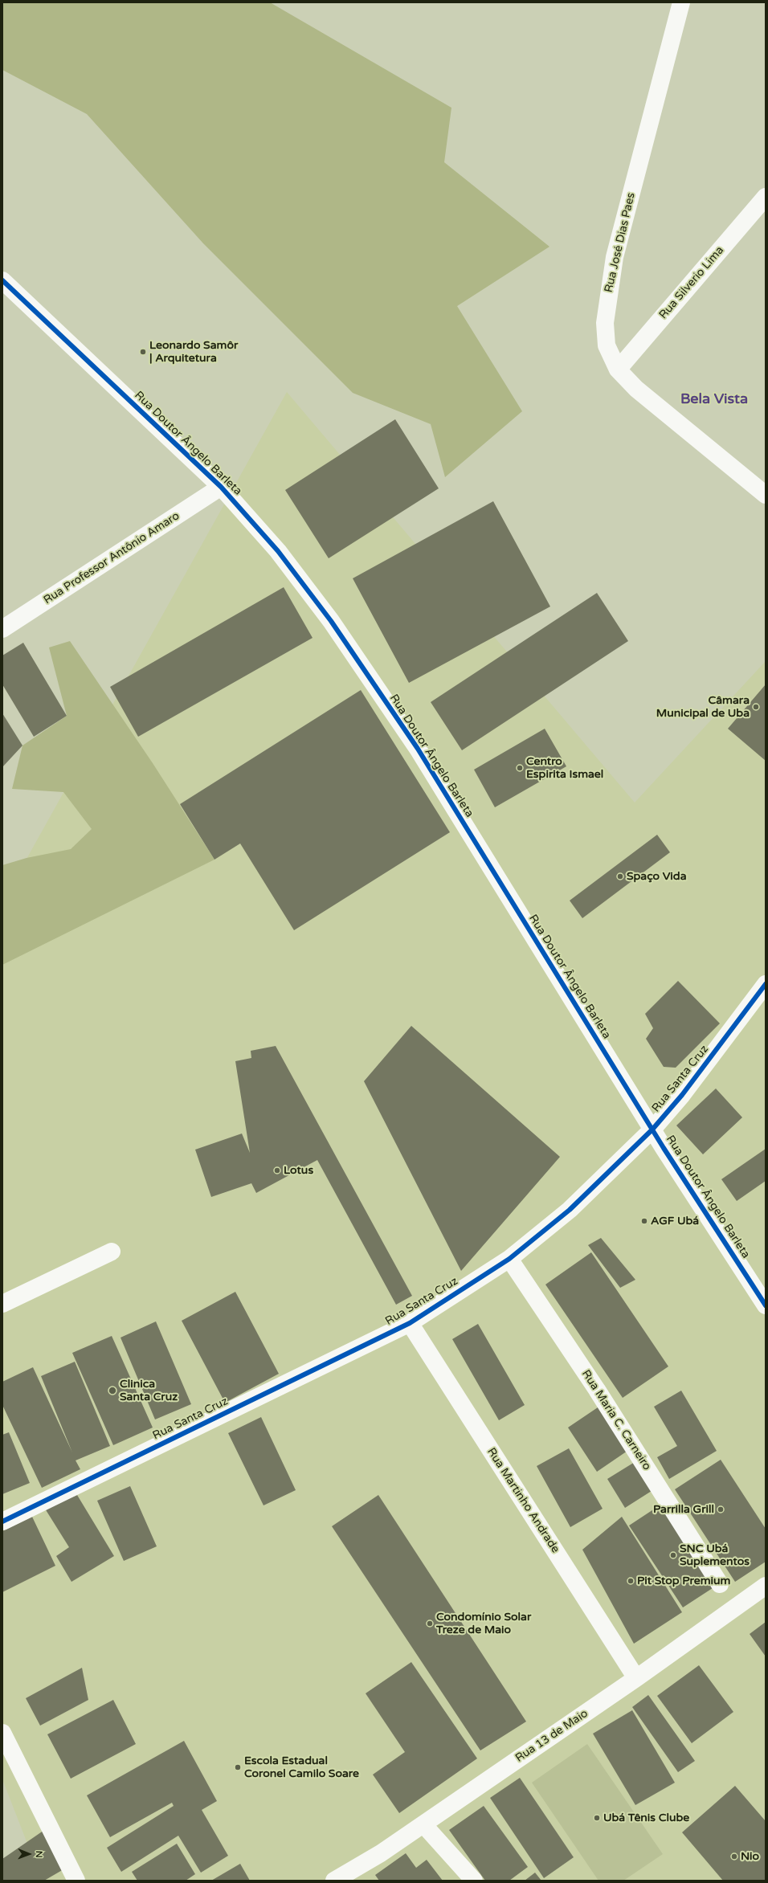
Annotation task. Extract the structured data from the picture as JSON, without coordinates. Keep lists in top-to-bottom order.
{
  "streets": {
    "street": [
      "Rua José Dias Paes",
      "Rua Silverio Lima",
      "Rua Doutor Ângelo Barleta",
      "Rua Professor Antônio Amaro",
      "Rua Santa Cruz",
      "Rua Maria C. Carneiro",
      "Rua Martinho Andrade",
      "Rua 13 de Maio"
    ]
  },
  "crossings": [
    ["Rua José Dias Paes", "Rua Silverio Lima"],
    ["Rua Doutor Ângelo Barleta", "Rua Professor Antônio Amaro"],
    ["Rua Doutor Ângelo Barleta", "Rua Santa Cruz"],
    ["Rua Santa Cruz", "Rua Maria C. Carneiro"],
    ["Rua Santa Cruz", "Rua Martinho Andrade"],
    ["Rua Martinho Andrade", "Rua 13 de Maio"]
  ],
  "districts": ["Bela Vista"],
  "places": [
    "Leonardo Samôr | Arquitetura",
    "Câmara Municipal de Uba",
    "Centro Espirita Ismael",
    "Spaço Vida",
    "Lotus",
    "AGF Ubá",
    "Clinica Santa Cruz",
    "Parrilla Grill",
    "SNC Ubá Suplementos",
    "Pit Stop Premium",
    "Condomínio Solar Treze de Maio",
    "Escola Estadual Coronel Camilo Soare",
    "Ubá Tênis Clube",
    "Nio"
  ],
  "north": "right"
}
